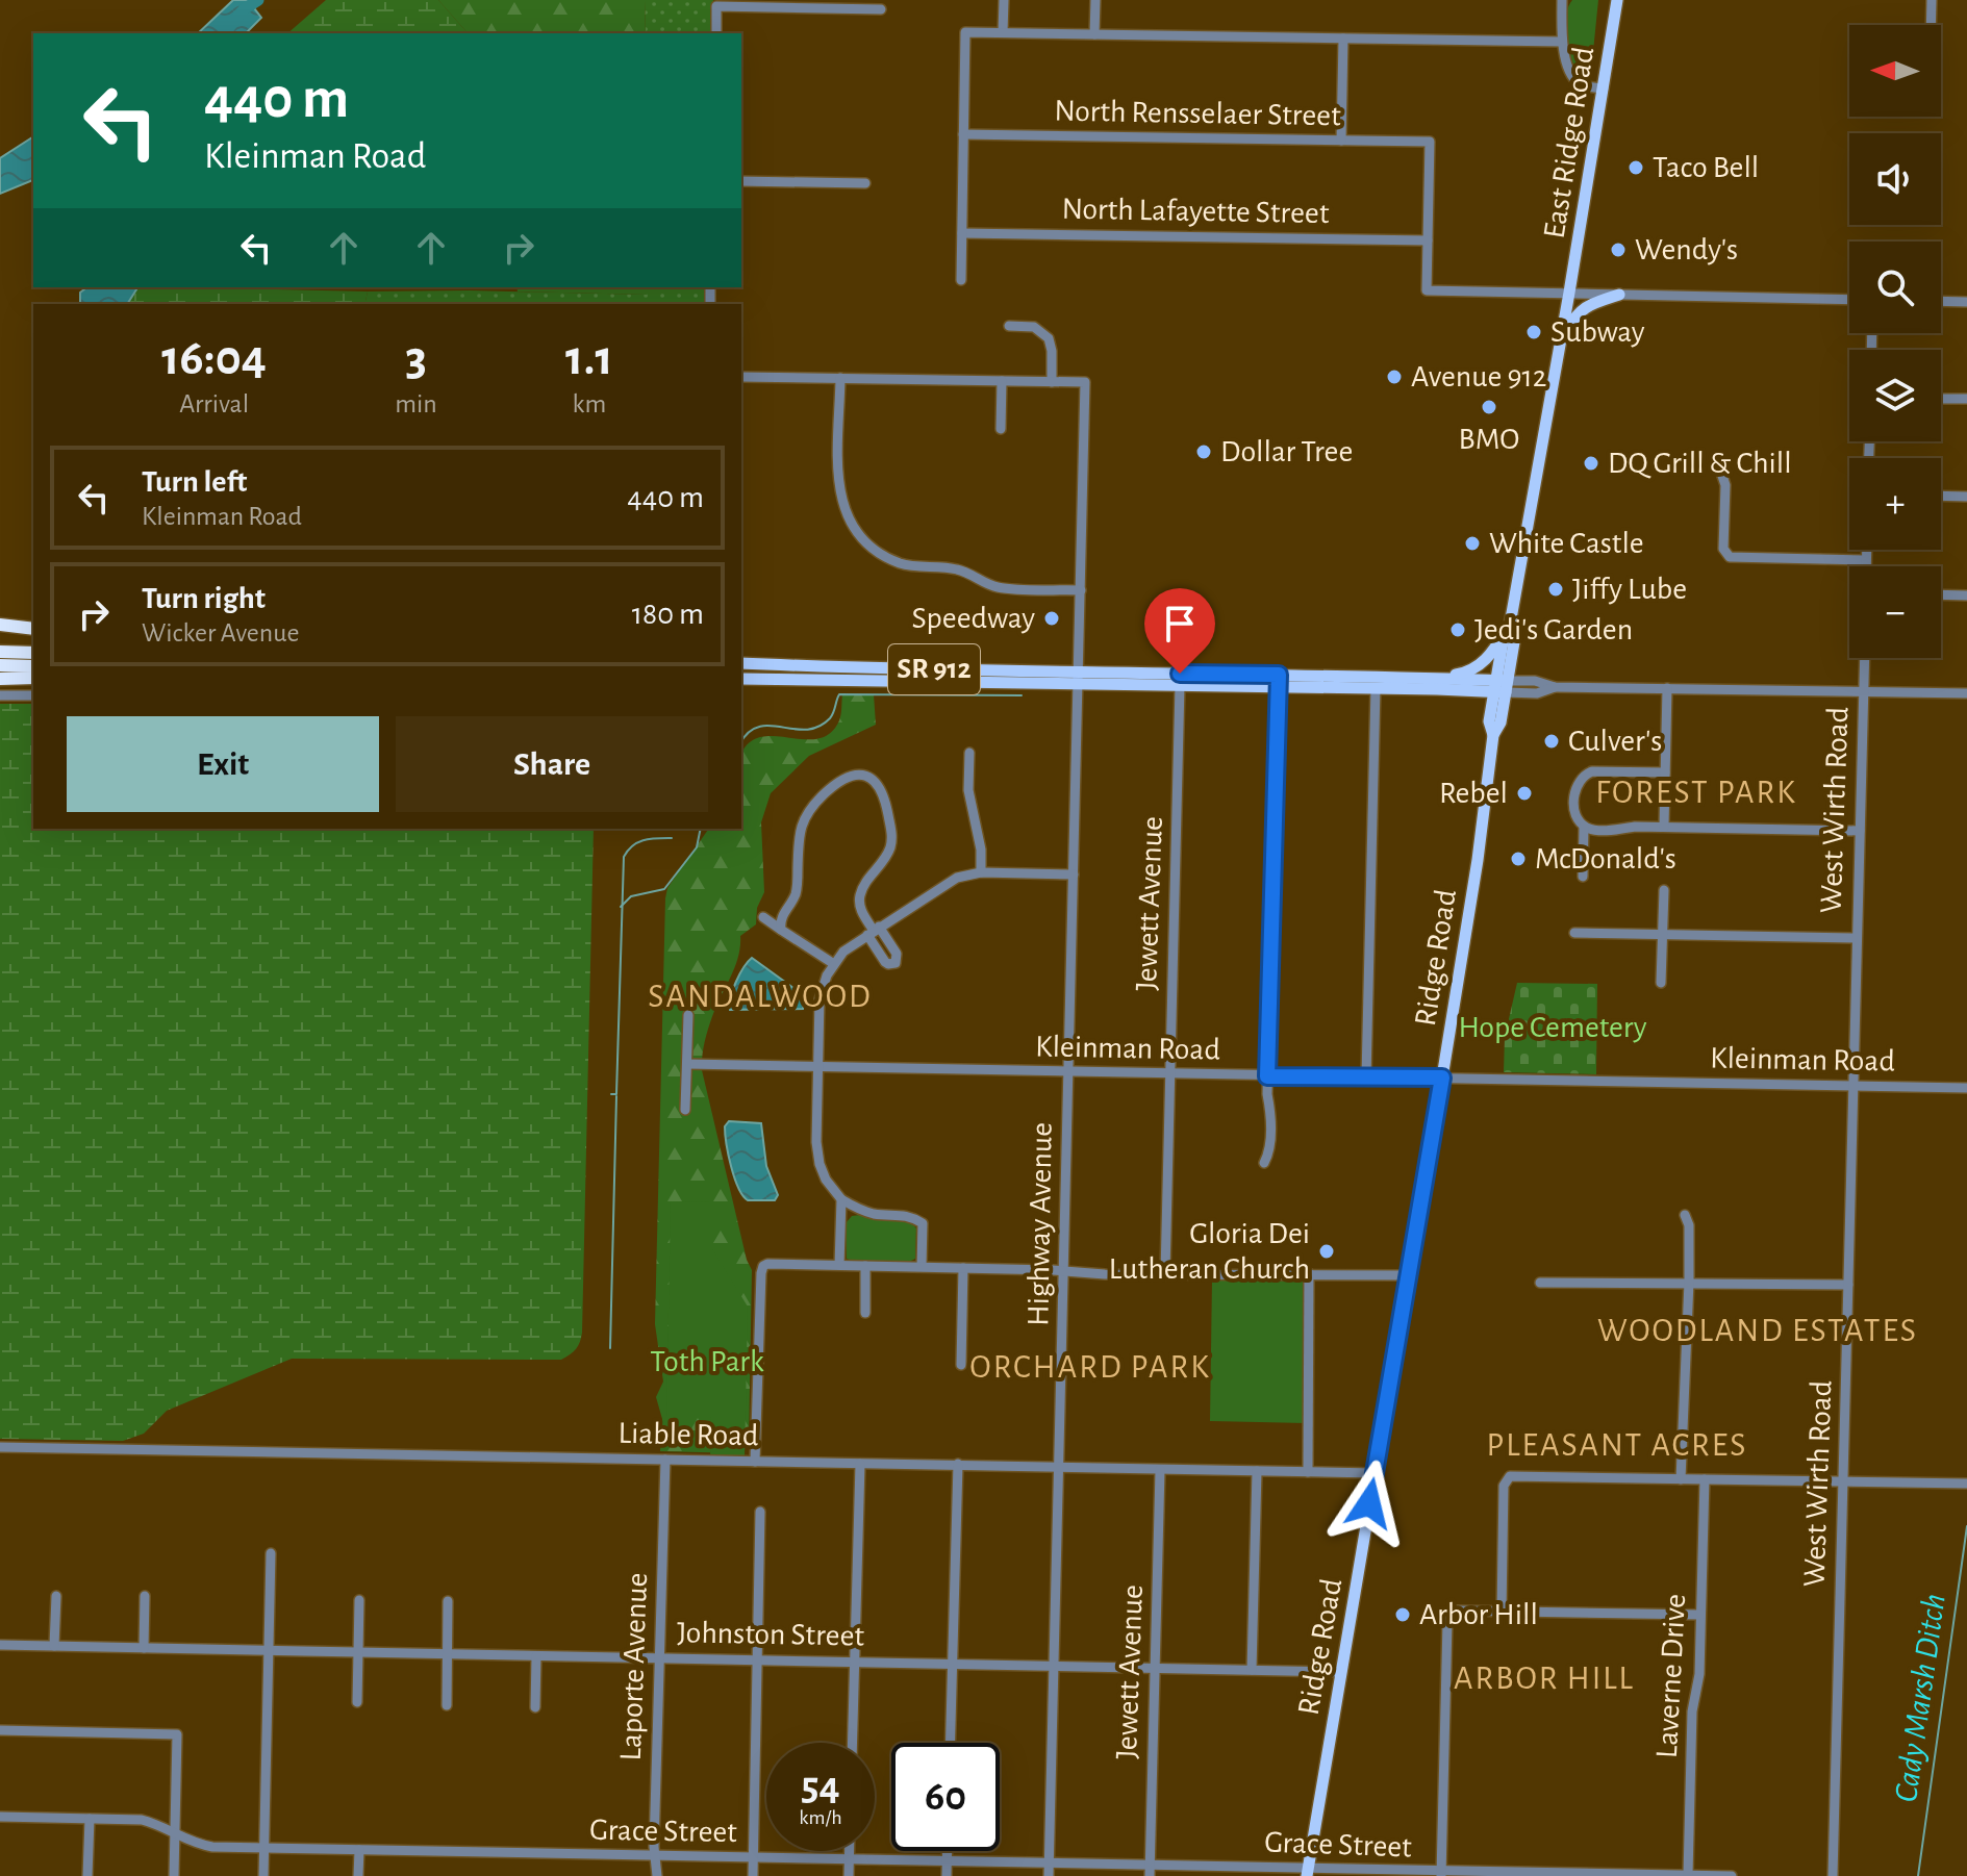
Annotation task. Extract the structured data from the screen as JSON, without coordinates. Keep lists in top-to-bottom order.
{
  "streets": {
    "main road": ["East Ridge Road", "SR 912", "Ridge Road"],
    "street": [
      "North Rensselaer Street",
      "North Lafayette Street",
      "West Wirth Road",
      "Jewett Avenue",
      "Kleinman Road",
      "Highway Avenue",
      "Liable Road",
      "Johnston Street",
      "Laporte Avenue",
      "Laverne Drive",
      "Grace Street"
    ]
  },
  "crossings": [
    ["North Rensselaer Street", "North Lafayette Street"],
    ["East Ridge Road", "Ridge Road"],
    ["SR 912", "Jewett Avenue"],
    ["SR 912", "Ridge Road"],
    ["SR 912", "Highway Avenue"],
    ["West Wirth Road", "Kleinman Road"],
    ["Jewett Avenue", "Kleinman Road"],
    ["Jewett Avenue", "Liable Road"],
    ["Jewett Avenue", "Johnston Street"],
    ["Jewett Avenue", "Grace Street"],
    ["Ridge Road", "Kleinman Road"],
    ["Ridge Road", "Liable Road"],
    ["Ridge Road", "Johnston Street"],
    ["Ridge Road", "Grace Street"],
    ["Kleinman Road", "Highway Avenue"],
    ["Highway Avenue", "Liable Road"],
    ["Highway Avenue", "Johnston Street"],
    ["Highway Avenue", "Grace Street"],
    ["Liable Road", "Laporte Avenue"],
    ["Johnston Street", "Laporte Avenue"],
    ["Laporte Avenue", "Grace Street"],
    ["Laverne Drive", "Grace Street"]
  ],
  "districts": [
    "FOREST PARK",
    "SANDALWOOD",
    "WOODLAND ESTATES",
    "ORCHARD PARK",
    "PLEASANT ACRES",
    "ARBOR HILL"
  ],
  "water": ["Cady Marsh Ditch"],
  "parks": ["Hope Cemetery", "Toth Park"],
  "places": [
    "Taco Bell",
    "Wendy's",
    "Subway",
    "Avenue 912",
    "BMO",
    "Dollar Tree",
    "DQ Grill & Chill",
    "White Castle",
    "Jiffy Lube",
    "Speedway",
    "Jedi's Garden",
    "Culver's",
    "Rebel",
    "McDonald's",
    "Gloria Dei Lutheran Church",
    "Arbor Hill"
  ],
  "north": "left",
  "page": {
    "map_buttons": ["+", "−"],
    "turn": ["440 m", "Kleinman Road"],
    "eta": [
      "16:04",
      "Arrival",
      "3",
      "min",
      "1.1",
      "km"
    ],
    "list": [
      {
        "name": "Turn left",
        "note": "Kleinman Road",
        "value": "440 m"
      },
      {
        "name": "Turn right",
        "note": "Wicker Avenue",
        "value": "180 m"
      }
    ],
    "buttons": ["Exit", "Share"],
    "speed": "54 km/h",
    "limit": "60"
  }
}
